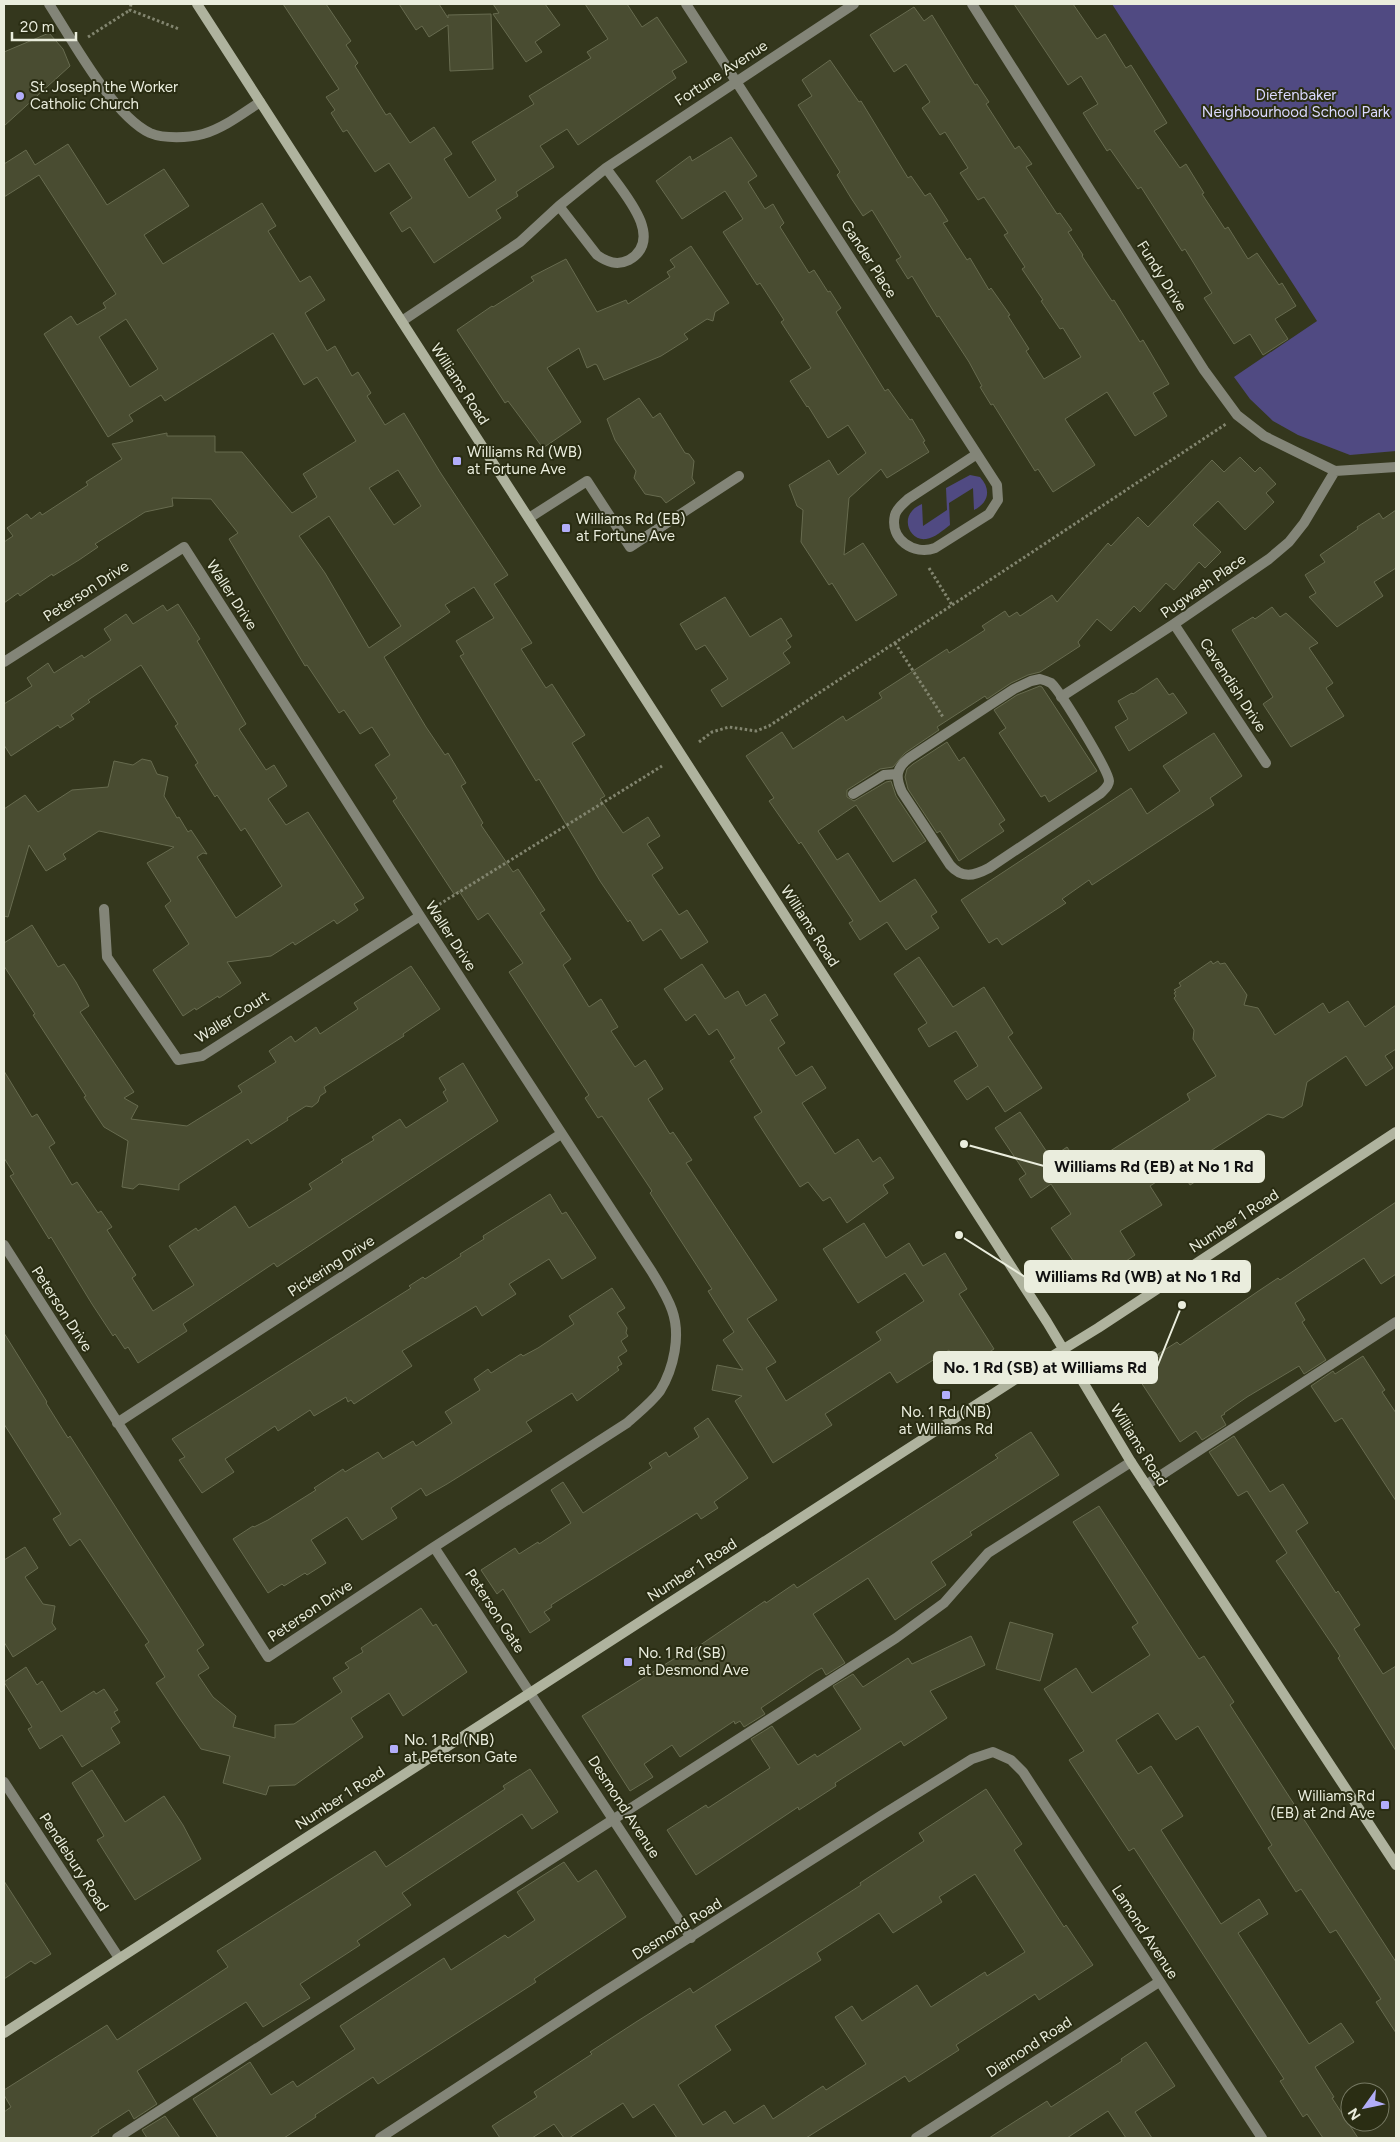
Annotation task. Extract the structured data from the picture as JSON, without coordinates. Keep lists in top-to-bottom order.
{
  "streets": {
    "street": [
      "Fortune Avenue",
      "Gander Place",
      "Fundy Drive",
      "Williams Road",
      "Pugwash Place",
      "Peterson Drive",
      "Waller Drive",
      "Cavendish Drive",
      "Waller Court",
      "Number 1 Road",
      "Pickering Drive",
      "Peterson Gate",
      "Desmond Avenue",
      "Pendlebury Road",
      "Desmond Road",
      "Lamond Avenue",
      "Diamond Road"
    ]
  },
  "crossings": [
    ["Fortune Avenue", "Gander Place"],
    ["Fortune Avenue", "Williams Road"],
    ["Fundy Drive", "Pugwash Place"],
    ["Williams Road", "Number 1 Road"],
    ["Pugwash Place", "Cavendish Drive"],
    ["Peterson Drive", "Waller Drive"],
    ["Peterson Drive", "Pickering Drive"],
    ["Peterson Drive", "Peterson Gate"],
    ["Waller Drive", "Waller Court"],
    ["Waller Drive", "Pickering Drive"],
    ["Number 1 Road", "Peterson Gate"],
    ["Number 1 Road", "Desmond Avenue"],
    ["Number 1 Road", "Pendlebury Road"],
    ["Peterson Gate", "Desmond Avenue"],
    ["Desmond Avenue", "Desmond Road"],
    ["Desmond Road", "Lamond Avenue"],
    ["Lamond Avenue", "Diamond Road"]
  ],
  "parks": ["Diefenbaker Neighbourhood School Park"],
  "places": {
    "other": [
      "St. Joseph the Worker Catholic Church",
      "Williams Rd (EB) at No 1 Rd",
      "Williams Rd (WB) at No 1 Rd",
      "No. 1 Rd (SB) at Williams Rd"
    ],
    "transit": [
      "Williams Rd (WB) at Fortune Ave",
      "Williams Rd (EB) at Fortune Ave",
      "No. 1 Rd (NB) at Williams Rd",
      "No. 1 Rd (SB) at Desmond Ave",
      "No. 1 Rd (NB) at Peterson Gate",
      "Williams Rd (EB) at 2nd Ave"
    ]
  },
  "scale_bar": "20 m",
  "north": "bottom left"
}
